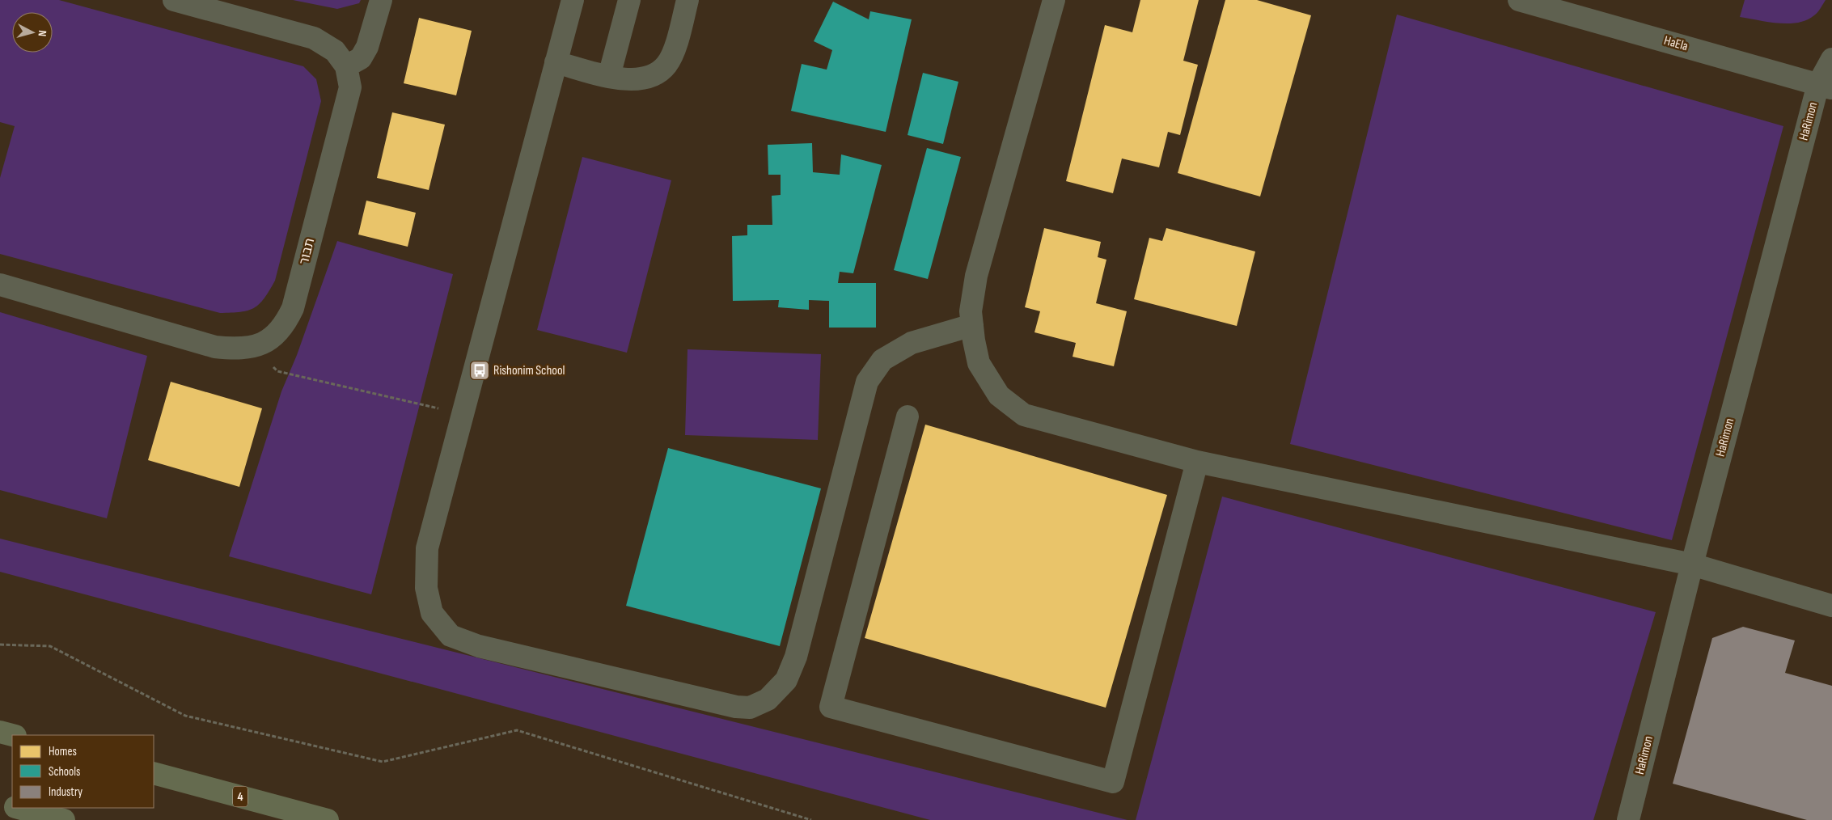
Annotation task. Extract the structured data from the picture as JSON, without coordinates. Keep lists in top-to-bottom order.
{
  "streets": {
    "highway": ["4"],
    "street": ["HaEla", "HaRimon", "תבור"]
  },
  "crossings": [
    ["HaEla", "HaRimon"]
  ],
  "places": {
    "bus stop": ["Rishonim School"]
  },
  "legend": ["Homes", "Schools", "Industry"],
  "north": "right"
}
